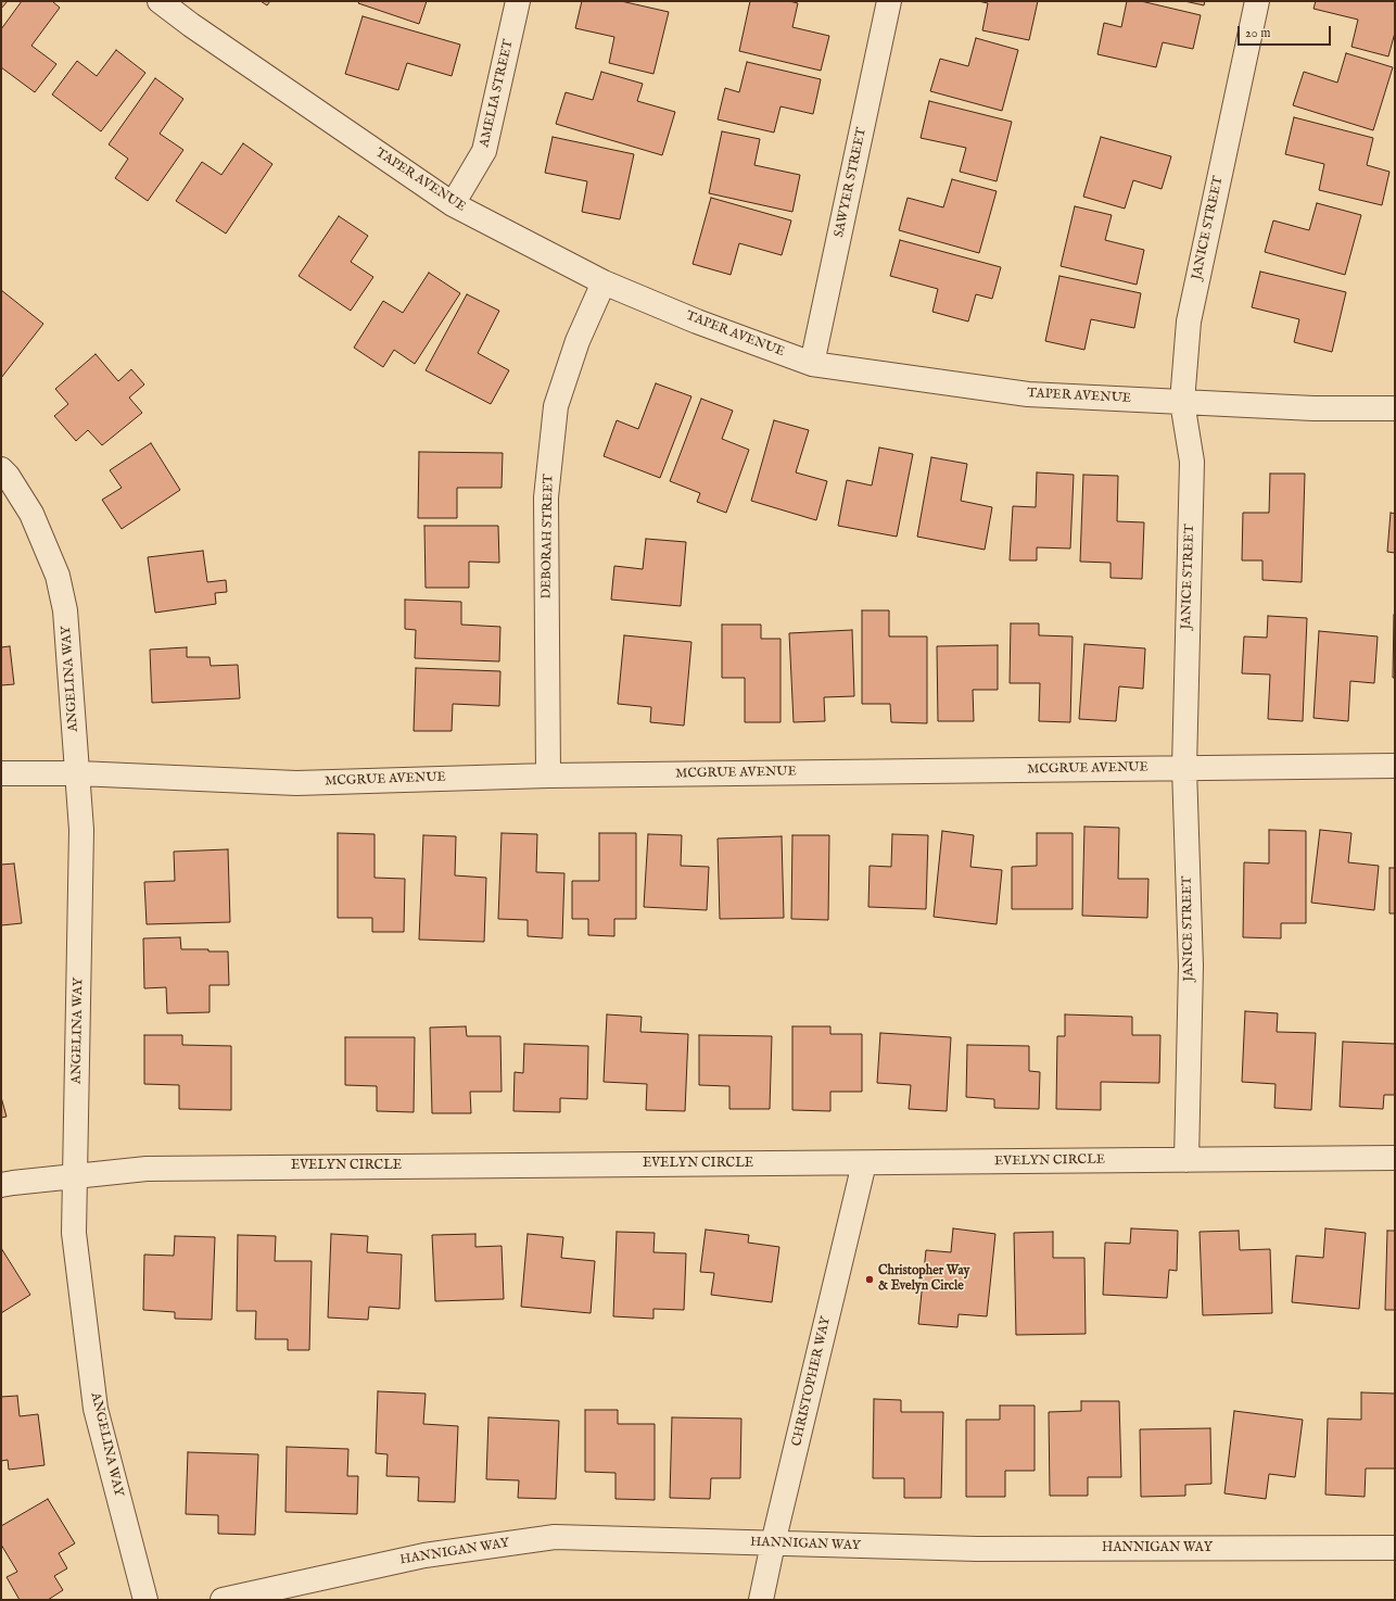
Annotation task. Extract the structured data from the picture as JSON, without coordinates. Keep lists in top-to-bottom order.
{
  "streets": {
    "street": [
      "AMELIA STREET",
      "TAPER AVENUE",
      "SAWYER STREET",
      "JANICE STREET",
      "DEBORAH STREET",
      "ANGELINA WAY",
      "MCGRUE AVENUE",
      "EVELYN CIRCLE",
      "CHRISTOPHER WAY",
      "HANNIGAN WAY"
    ]
  },
  "crossings": [
    ["AMELIA STREET", "TAPER AVENUE"],
    ["TAPER AVENUE", "SAWYER STREET"],
    ["TAPER AVENUE", "JANICE STREET"],
    ["TAPER AVENUE", "DEBORAH STREET"],
    ["JANICE STREET", "MCGRUE AVENUE"],
    ["JANICE STREET", "EVELYN CIRCLE"],
    ["DEBORAH STREET", "MCGRUE AVENUE"],
    ["ANGELINA WAY", "MCGRUE AVENUE"],
    ["ANGELINA WAY", "EVELYN CIRCLE"],
    ["EVELYN CIRCLE", "CHRISTOPHER WAY"],
    ["CHRISTOPHER WAY", "HANNIGAN WAY"]
  ],
  "places": ["Christopher Way & Evelyn Circle"],
  "scale_bar": "20 m"
}
